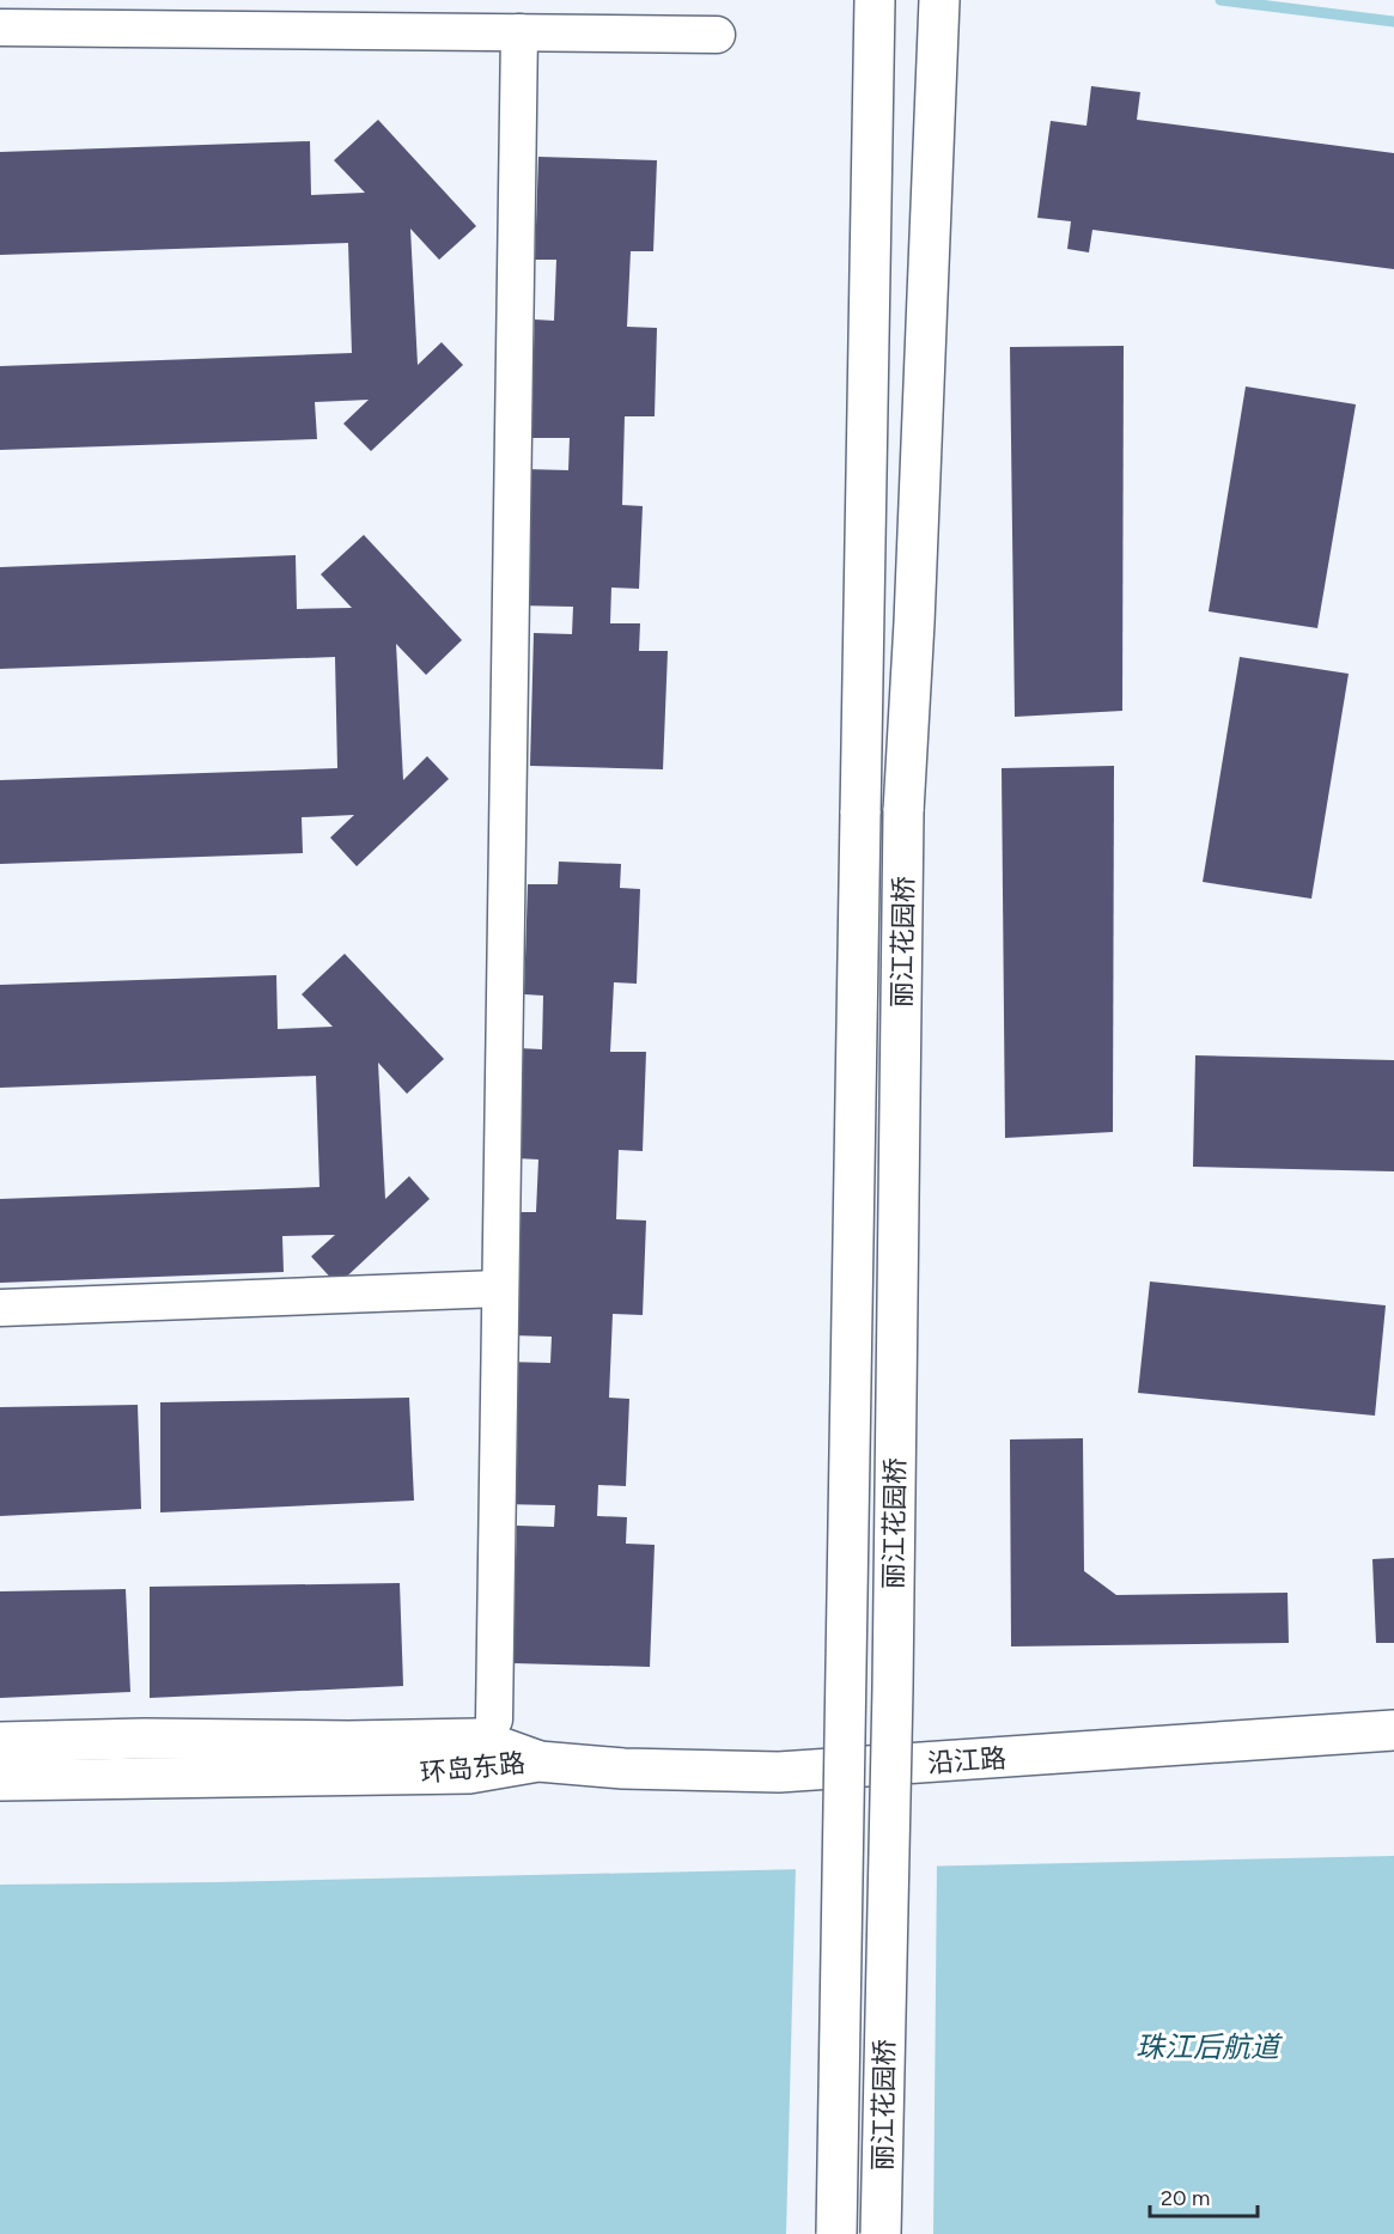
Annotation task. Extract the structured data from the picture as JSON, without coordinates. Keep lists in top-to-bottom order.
{
  "streets": {
    "street": ["丽江花园桥", "沿江路", "环岛东路"]
  },
  "crossings": [
    ["沿江路", "环岛东路"]
  ],
  "water": ["珠江后航道"],
  "scale_bar": "20 m"
}
